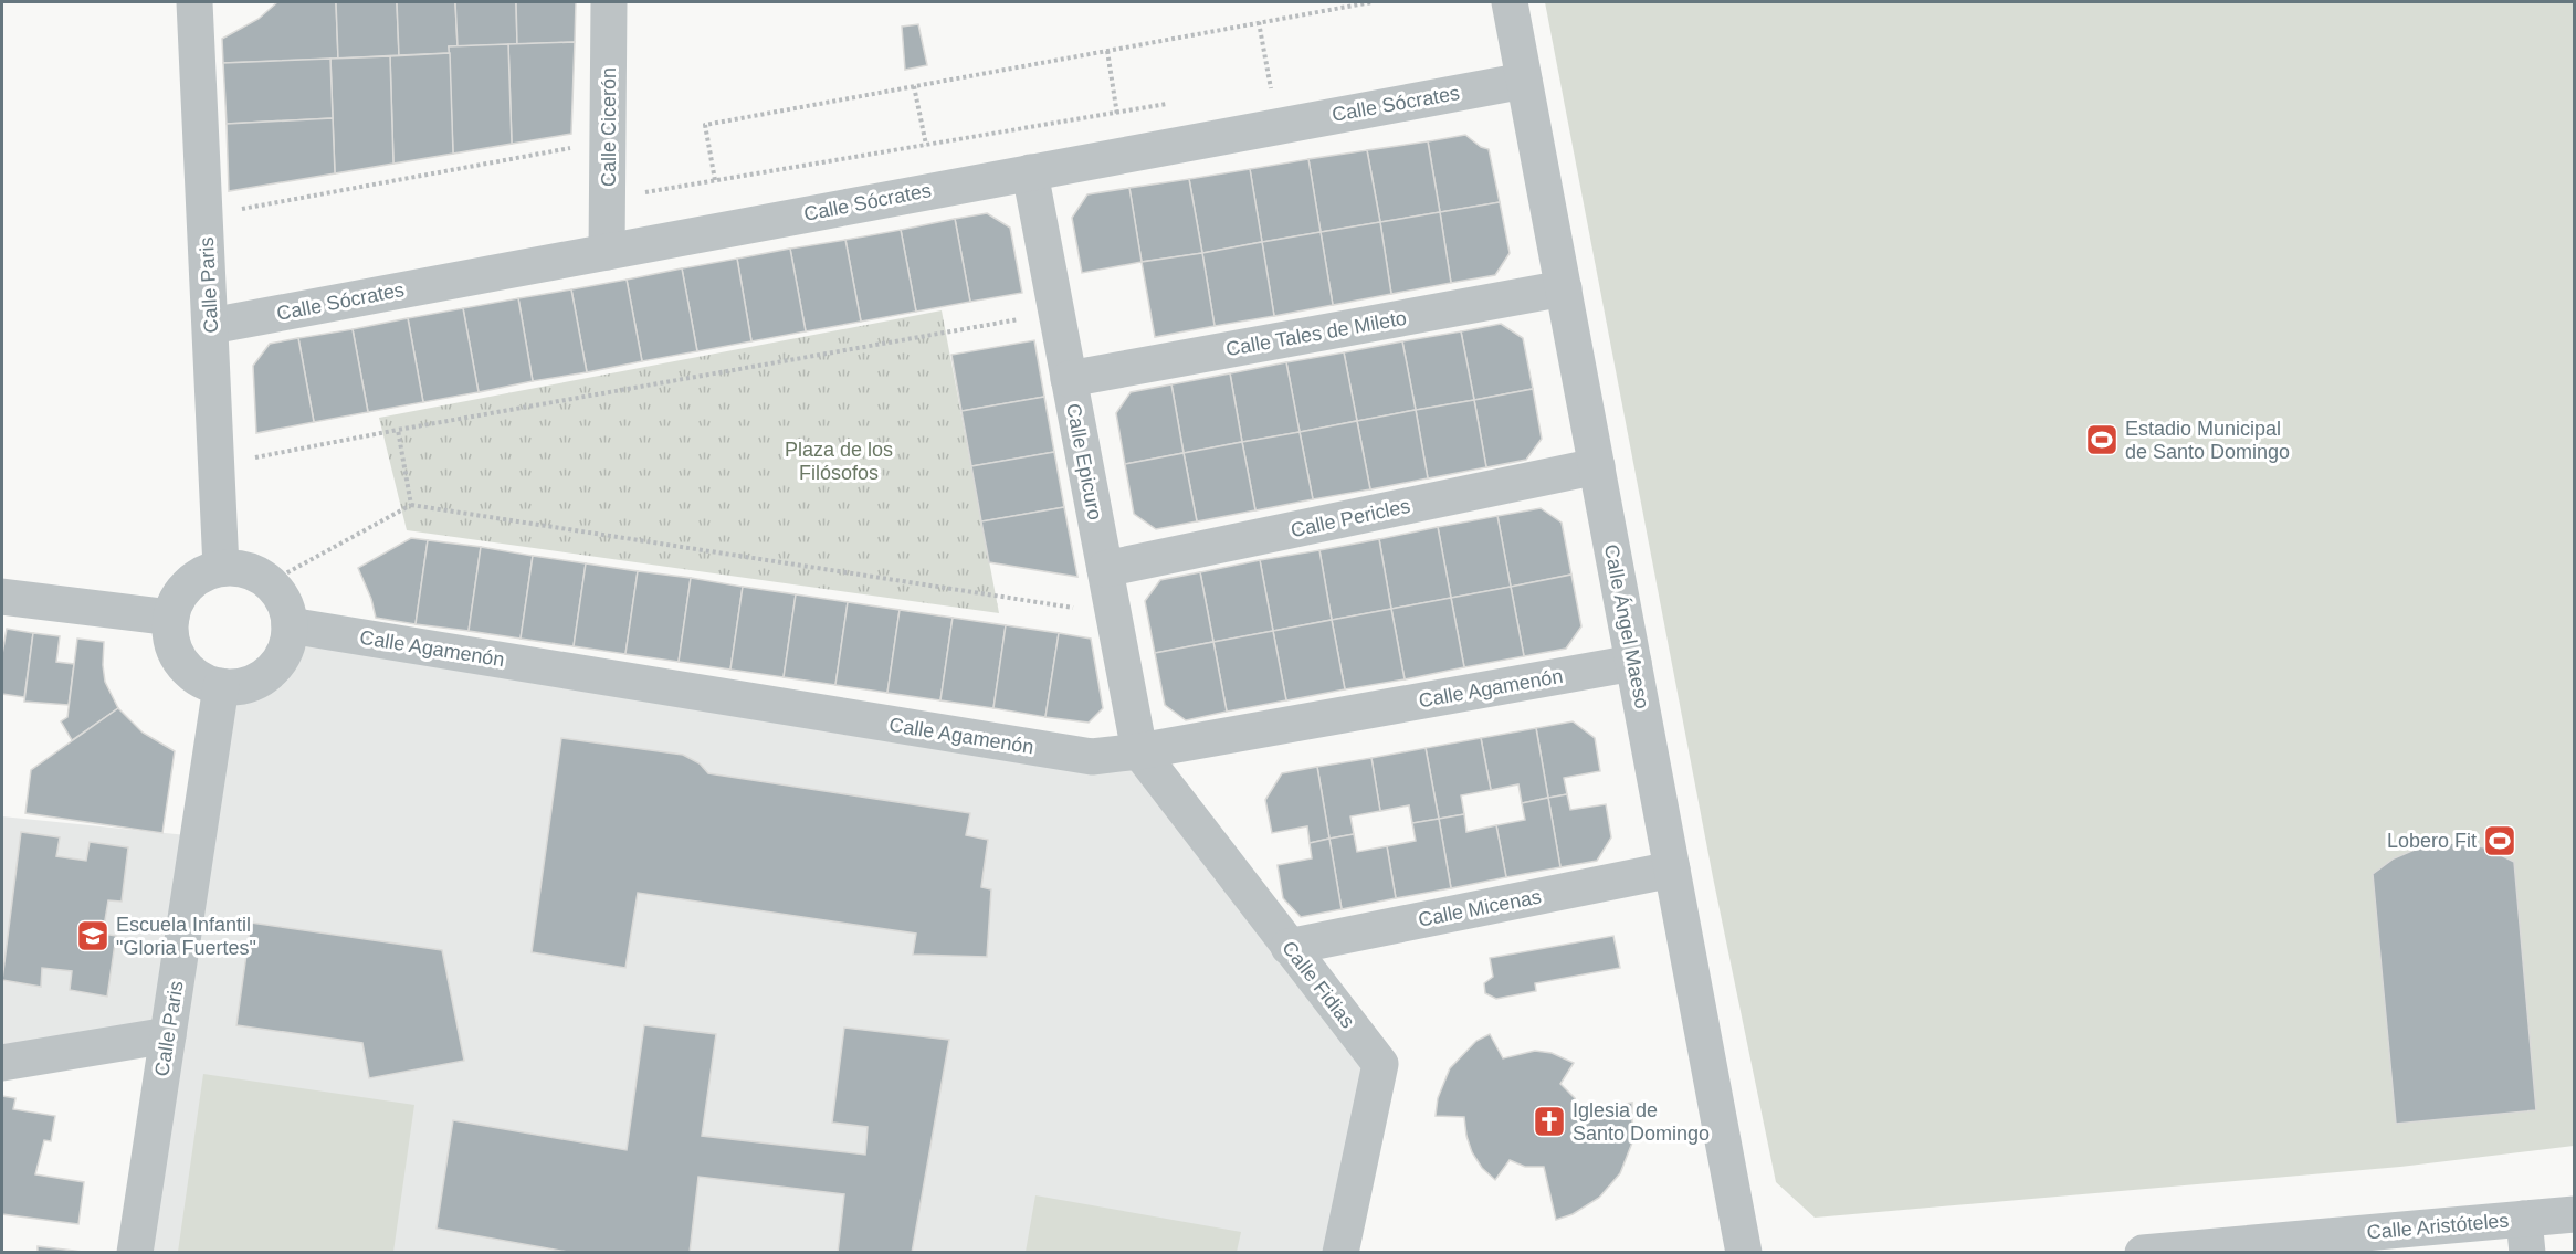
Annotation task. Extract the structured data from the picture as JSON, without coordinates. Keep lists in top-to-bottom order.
{
  "streets": {
    "street": [
      "Calle Sócrates",
      "Calle Cicerón",
      "Calle Paris",
      "Calle Tales de Mileto",
      "Calle Epicuro",
      "Calle Pericles",
      "Calle Ángel Maeso",
      "Calle Agamenón",
      "Calle Micenas",
      "Calle Fidias",
      "Calle Aristóteles"
    ]
  },
  "crossings": [
    ["Calle Sócrates", "Calle Cicerón"],
    ["Calle Sócrates", "Calle Paris"],
    ["Calle Sócrates", "Calle Epicuro"],
    ["Calle Sócrates", "Calle Ángel Maeso"],
    ["Calle Paris", "Calle Agamenón"],
    ["Calle Tales de Mileto", "Calle Epicuro"],
    ["Calle Tales de Mileto", "Calle Ángel Maeso"],
    ["Calle Epicuro", "Calle Pericles"],
    ["Calle Epicuro", "Calle Agamenón"],
    ["Calle Epicuro", "Calle Fidias"],
    ["Calle Pericles", "Calle Ángel Maeso"],
    ["Calle Ángel Maeso", "Calle Agamenón"],
    ["Calle Ángel Maeso", "Calle Micenas"],
    ["Calle Agamenón", "Calle Fidias"],
    ["Calle Micenas", "Calle Fidias"]
  ],
  "parks": ["Plaza de los Filósofos"],
  "places": {
    "sports": ["Estadio Municipal de Santo Domingo", "Lobero Fit"],
    "school or university": ["Escuela Infantil \"Gloria Fuertes\""],
    "church": ["Iglesia de Santo Domingo"]
  }
}
